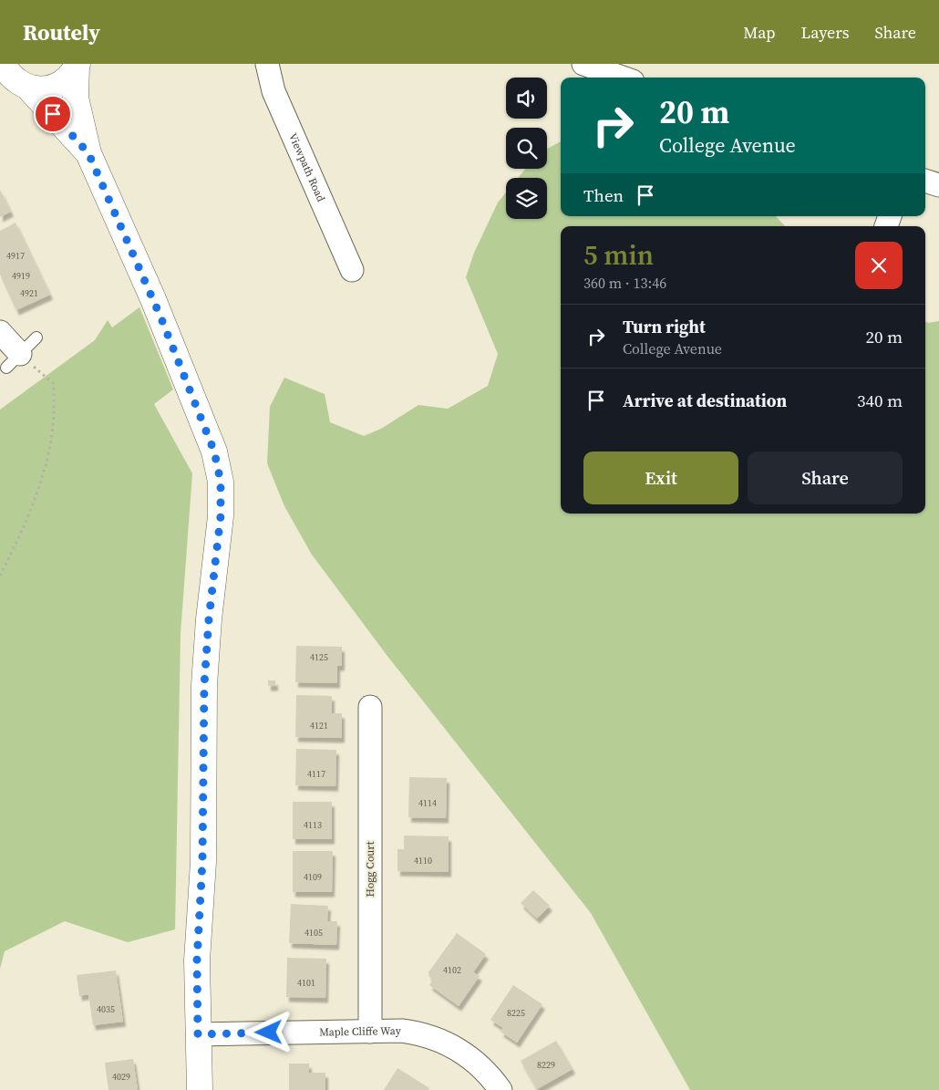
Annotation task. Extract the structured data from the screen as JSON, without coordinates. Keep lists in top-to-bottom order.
{
  "streets": {
    "street": ["Viewpath Road", "Hogg Court", "Maple Cliffe Way"]
  },
  "crossings": [
    ["Hogg Court", "Maple Cliffe Way"]
  ],
  "house_numbers": [
    "4917",
    "4919",
    "4921",
    "4125",
    "4121",
    "4117",
    "4114",
    "4113",
    "4110",
    "4109",
    "4105",
    "4102",
    "4101",
    "4035",
    "8225",
    "8229",
    "4029"
  ],
  "page": {
    "header": "Routely",
    "nav": ["Map", "Layers", "Share"],
    "turn": ["20 m", "College Avenue"],
    "then": "Then",
    "heading": ["5 min", "360 m · 13:46"],
    "list": [
      {
        "name": "Turn right",
        "note": "College Avenue",
        "value": "20 m"
      },
      {
        "name": "Arrive at destination",
        "value": "340 m"
      }
    ],
    "buttons": ["Exit", "Share"]
  }
}
